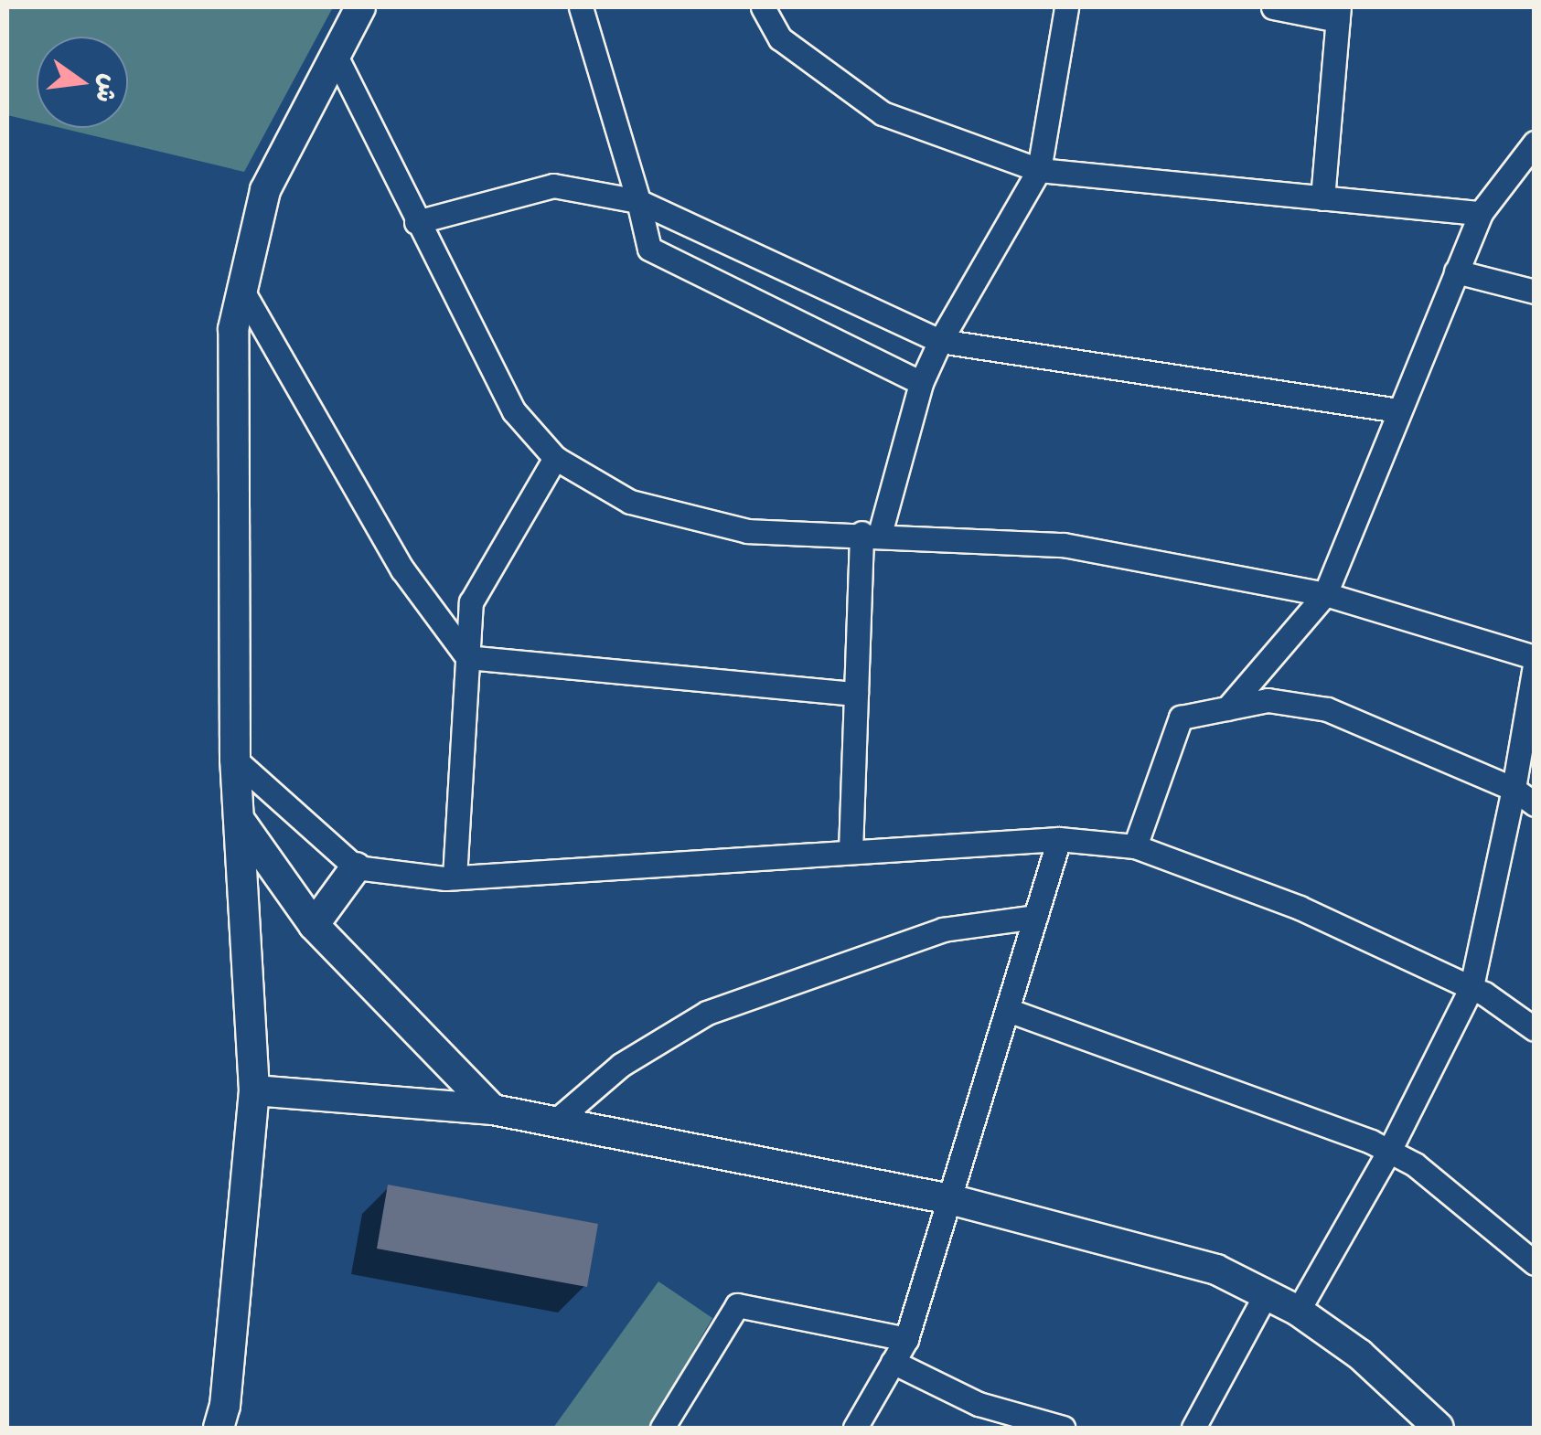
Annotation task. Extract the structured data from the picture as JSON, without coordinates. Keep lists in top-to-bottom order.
{
  "north": "right"
}
